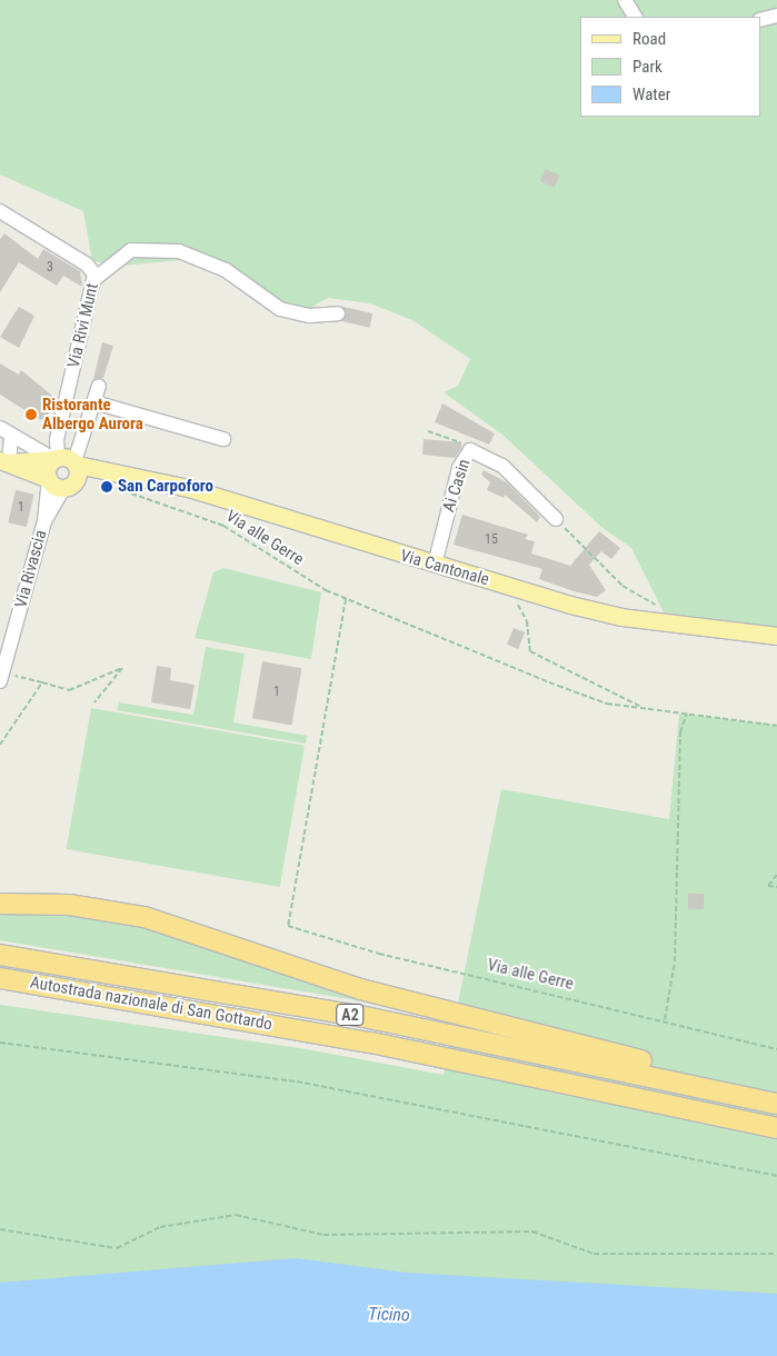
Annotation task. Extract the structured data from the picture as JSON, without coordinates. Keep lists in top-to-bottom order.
{
  "streets": {
    "highway": ["Autostrada nazionale di San Gottardo", "A2"],
    "main road": ["Via Cantonale"],
    "street": ["Via Rivi Munt", "Ai Casin", "Via Rivascia"],
    "path": ["Via alle Gerre"]
  },
  "crossings": [
    ["Via Rivi Munt", "Via Cantonale"],
    ["Ai Casin", "Via Cantonale"],
    ["Via alle Gerre", "Via Cantonale"],
    ["Via Cantonale", "Via Rivascia"]
  ],
  "water": ["Ticino"],
  "places": ["Ristorante Albergo Aurora", "San Carpoforo"],
  "house_numbers": [
    "3",
    "1",
    "15",
    "1"
  ],
  "legend": ["Road", "Park", "Water"]
}
